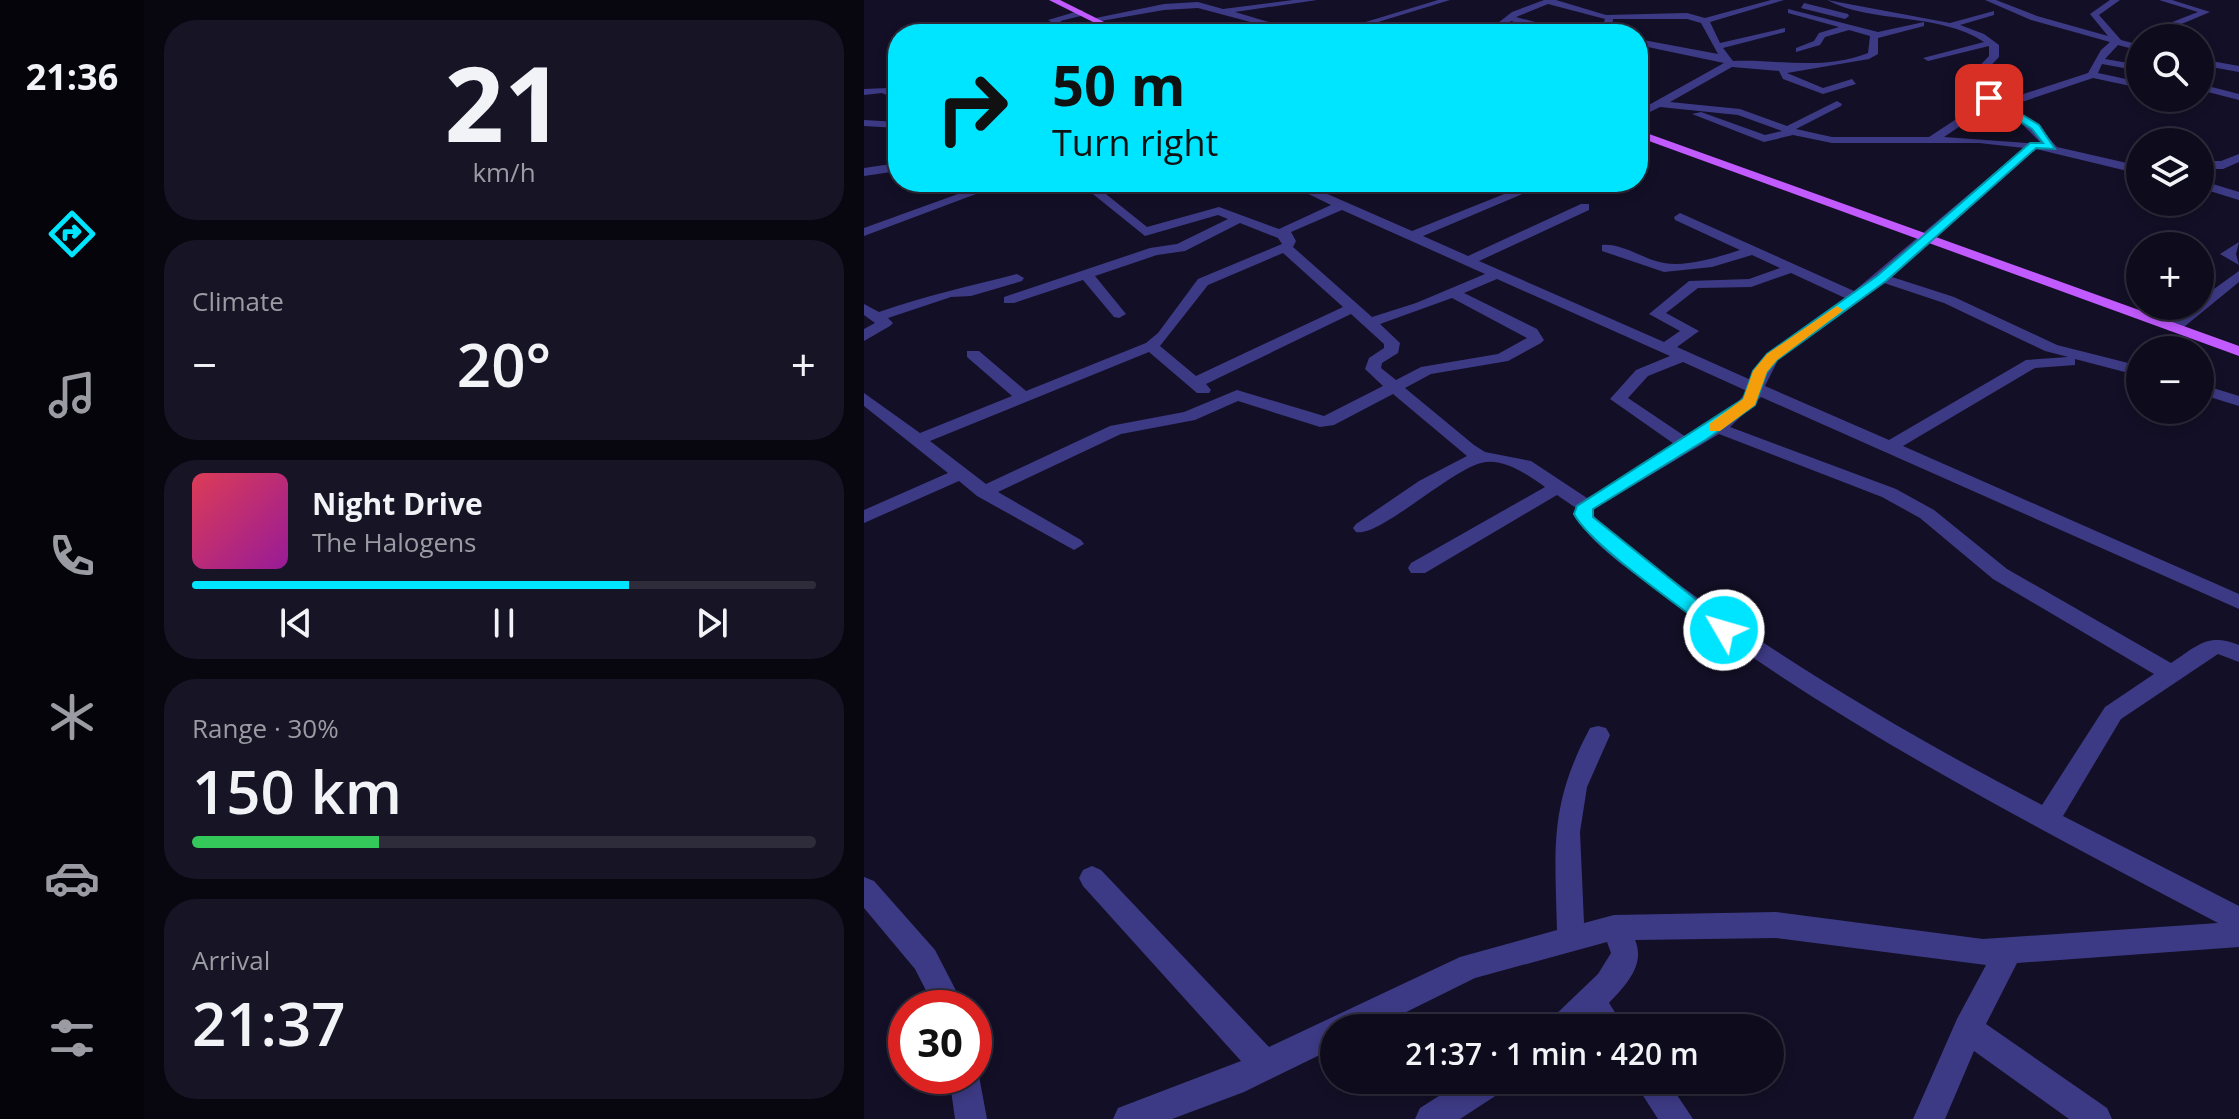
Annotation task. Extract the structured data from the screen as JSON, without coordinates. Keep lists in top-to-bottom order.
{
  "page": {
    "tabs": "21:36",
    "tile": [
      ["21", "km/h"],
      "Climate",
      ["Range · 30%", "150 km"],
      ["Arrival", "21:37"]
    ],
    "map_buttons": ["+", "−"],
    "turn": ["50 m", "Turn right"],
    "heat": ["−", "20°", "+"],
    "song": ["Night Drive", "The Halogens"],
    "limit": "30",
    "trip": "21:37 · 1 min · 420 m"
  }
}
